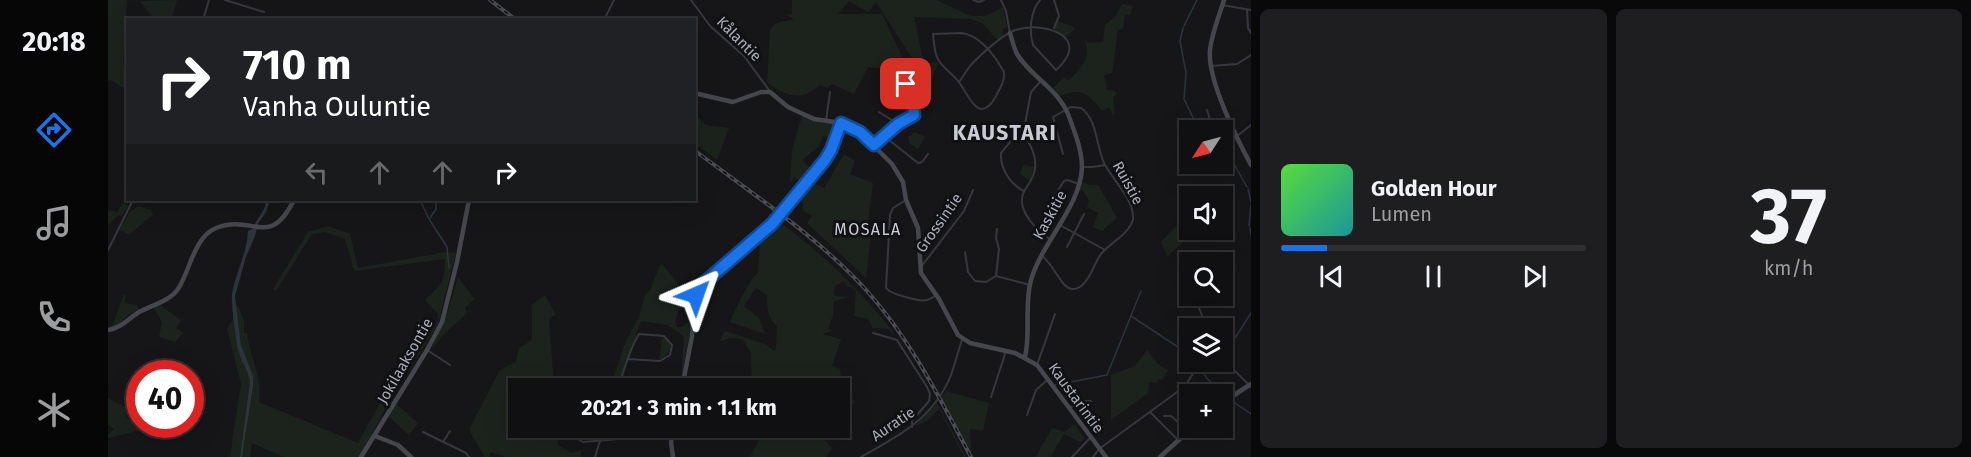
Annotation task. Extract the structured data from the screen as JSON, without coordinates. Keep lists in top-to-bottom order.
{
  "streets": {
    "street": [
      "Kålantie",
      "Ruistie",
      "Kaskitie",
      "Grossintie",
      "Jokilaaksontie",
      "Kaustarintie",
      "Auratie"
    ]
  },
  "crossings": [
    ["Ruistie", "Kaskitie"],
    ["Kaskitie", "Kaustarintie"],
    ["Kaustarintie", "Auratie"]
  ],
  "districts": ["KAUSTARI", "MOSALA"],
  "north": "bottom left",
  "page": {
    "tabs": "20:18",
    "tile": ["37", "km/h"],
    "turn": ["710 m", "Vanha Ouluntie"],
    "map_buttons": "+",
    "song": ["Golden Hour", "Lumen"],
    "limit": "40",
    "trip": "20:21 · 3 min · 1.1 km"
  }
}
